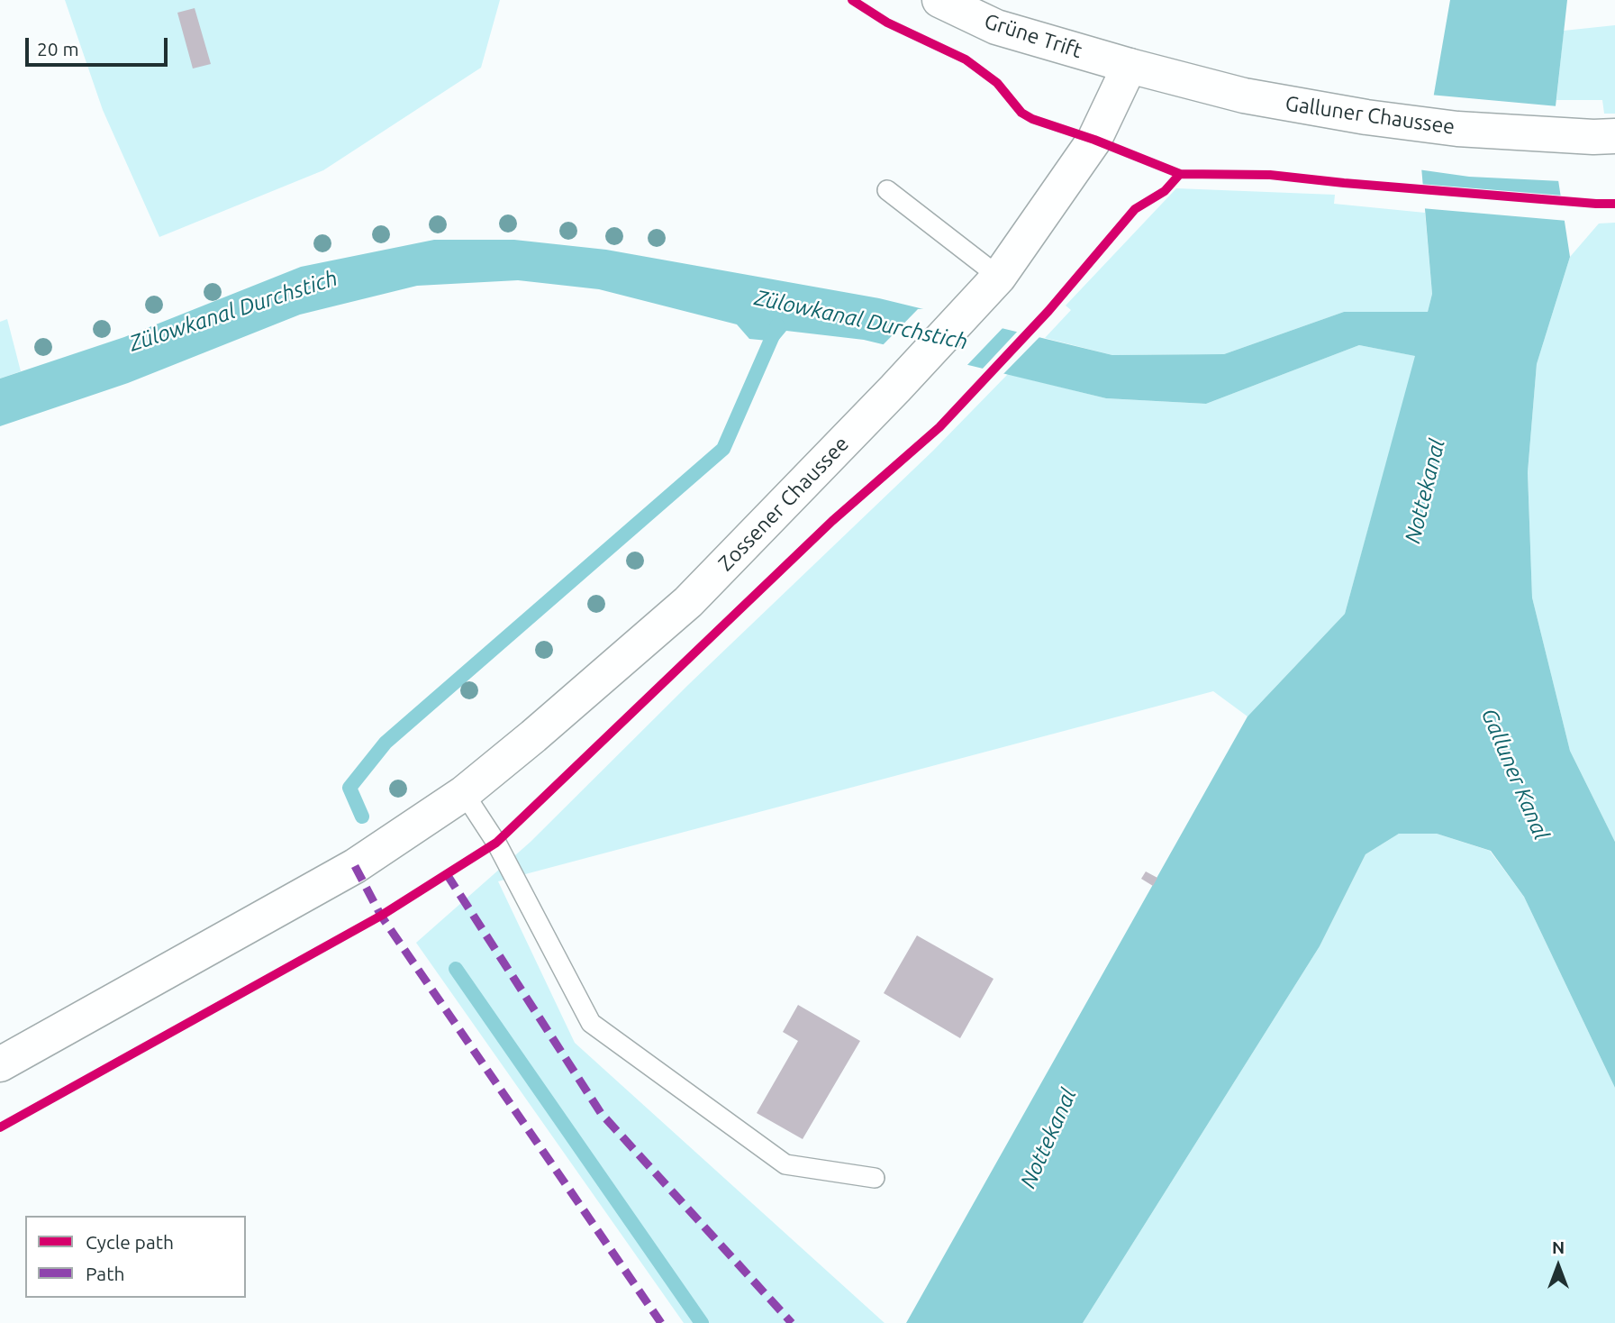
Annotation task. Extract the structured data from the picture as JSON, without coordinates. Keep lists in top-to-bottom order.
{
  "streets": {
    "main road": ["Grüne Trift", "Galluner Chaussee", "Zossener Chaussee"]
  },
  "crossings": [
    ["Grüne Trift", "Galluner Chaussee"],
    ["Grüne Trift", "Zossener Chaussee"],
    ["Galluner Chaussee", "Zossener Chaussee"]
  ],
  "water": ["Zülowkanal Durchstich", "Nottekanal", "Galluner Kanal"],
  "legend": ["Cycle path", "Path"],
  "scale_bar": "20 m",
  "north": "top"
}
